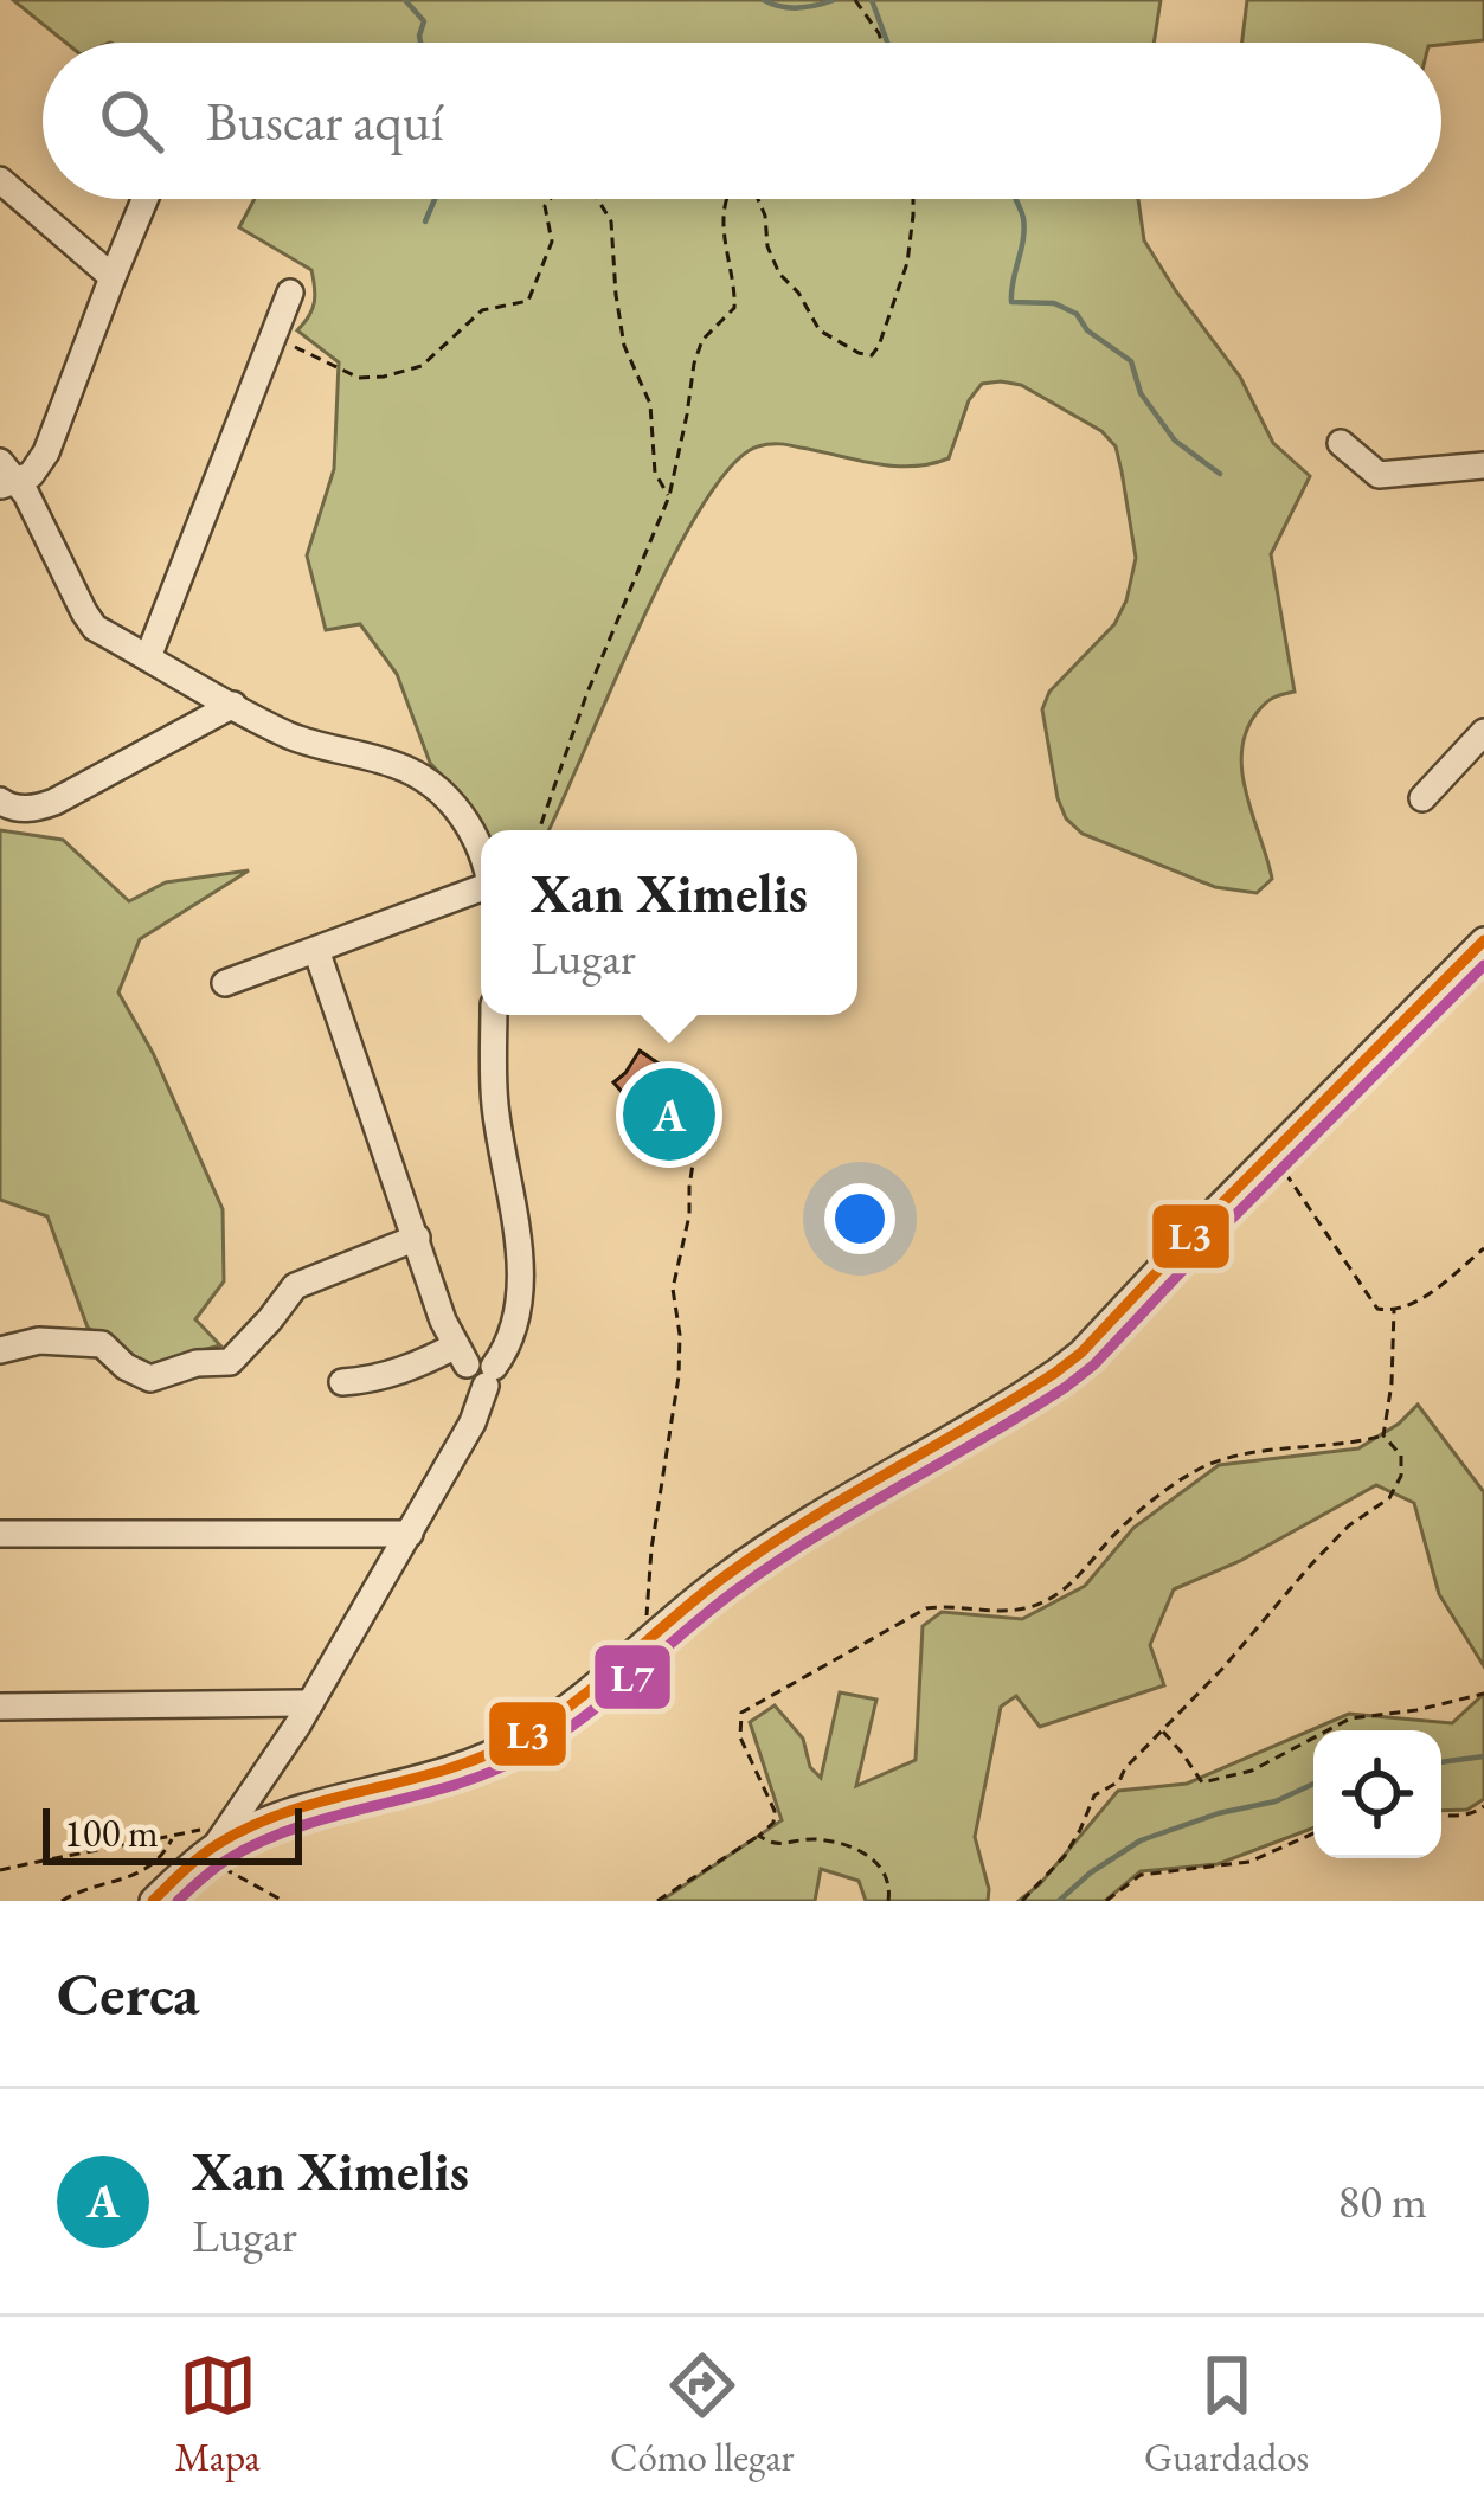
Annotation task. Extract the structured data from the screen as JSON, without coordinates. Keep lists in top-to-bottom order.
{
  "lines": ["transit line L3", "transit line L7"],
  "scale_bar": "100 m",
  "page": {
    "search": "Buscar aquí",
    "popup": ["Xan Ximelis", "Lugar"],
    "pins": "A",
    "scale": "100 m",
    "heading": "Cerca",
    "list": [
      {
        "mark": "A",
        "name": "Xan Ximelis",
        "note": "Lugar",
        "value": "80 m"
      }
    ],
    "nav": ["Mapa", "Cómo llegar", "Guardados"]
  }
}
